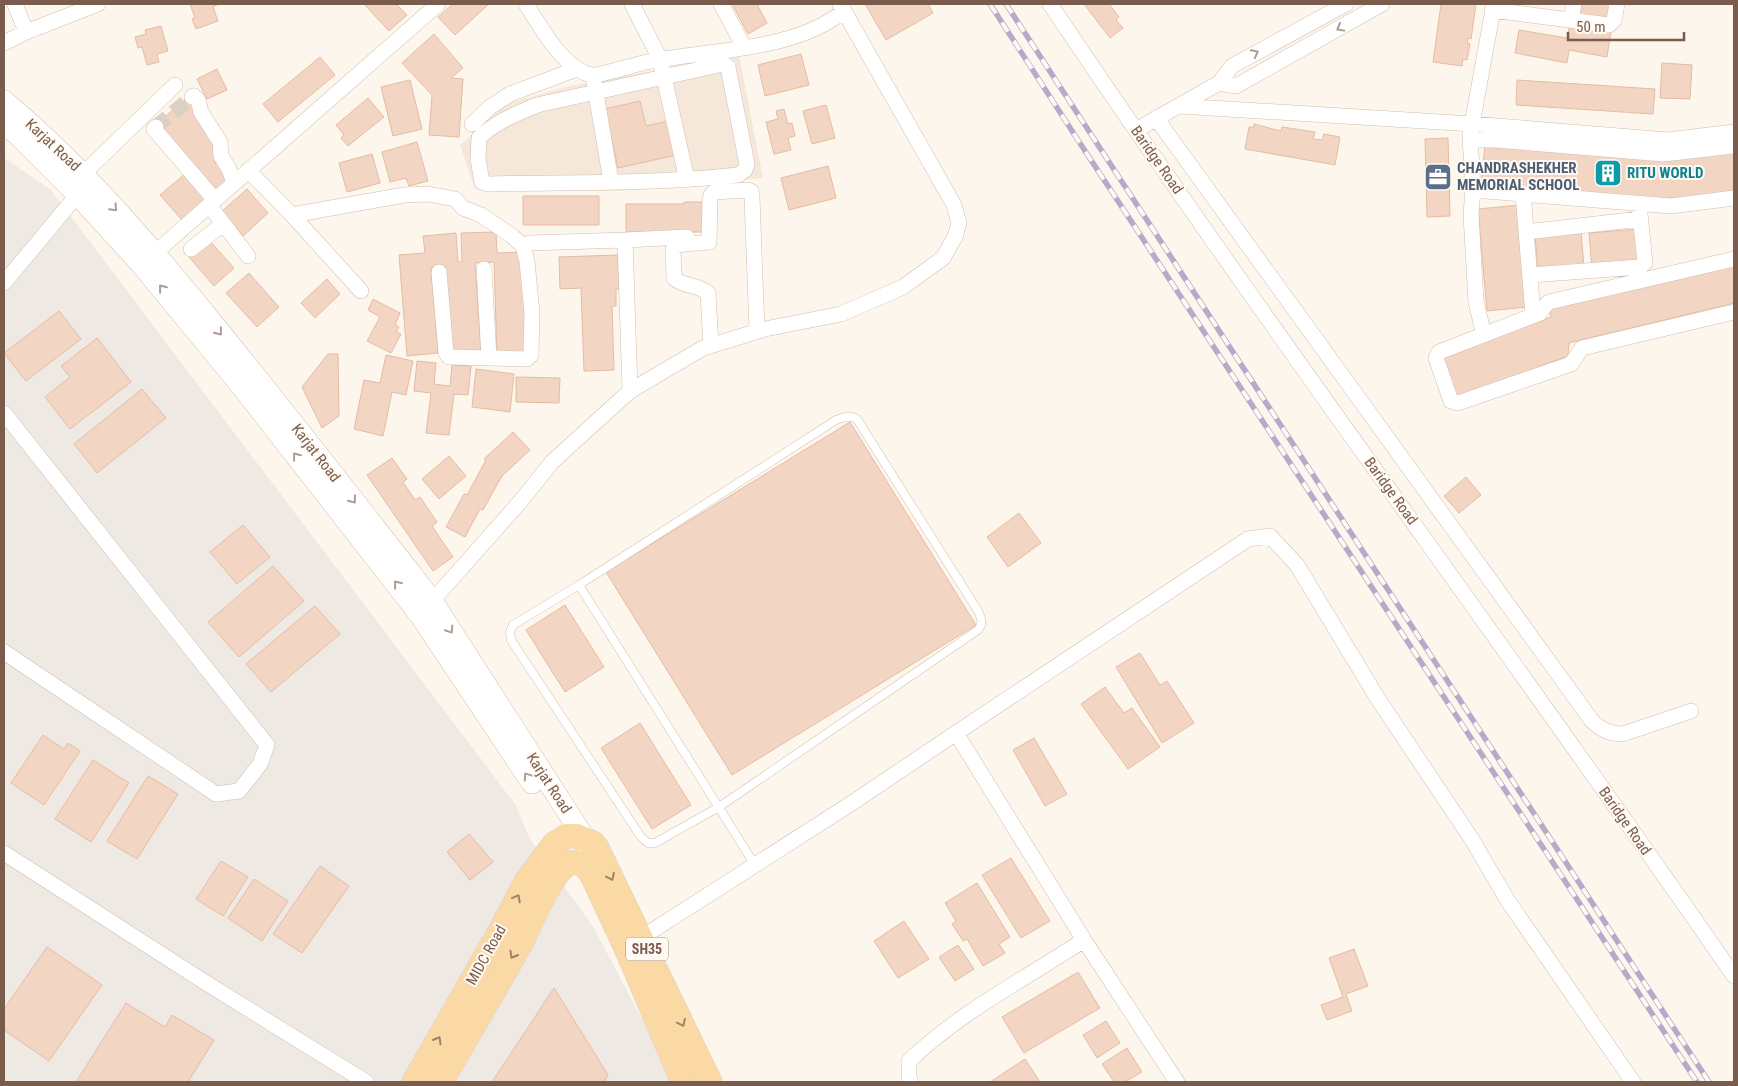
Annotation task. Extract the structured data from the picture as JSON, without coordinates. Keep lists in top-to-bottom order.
{
  "streets": {
    "main road": ["Karjat Road", "SH35", "MIDC Road"],
    "street": ["Baridge Road"]
  },
  "crossings": [
    ["Karjat Road", "MIDC Road"]
  ],
  "places": {
    "building": ["RITU WORLD"],
    "office": ["CHANDRASHEKHER MEMORIAL SCHOOL"]
  },
  "scale_bar": "50 m"
}
